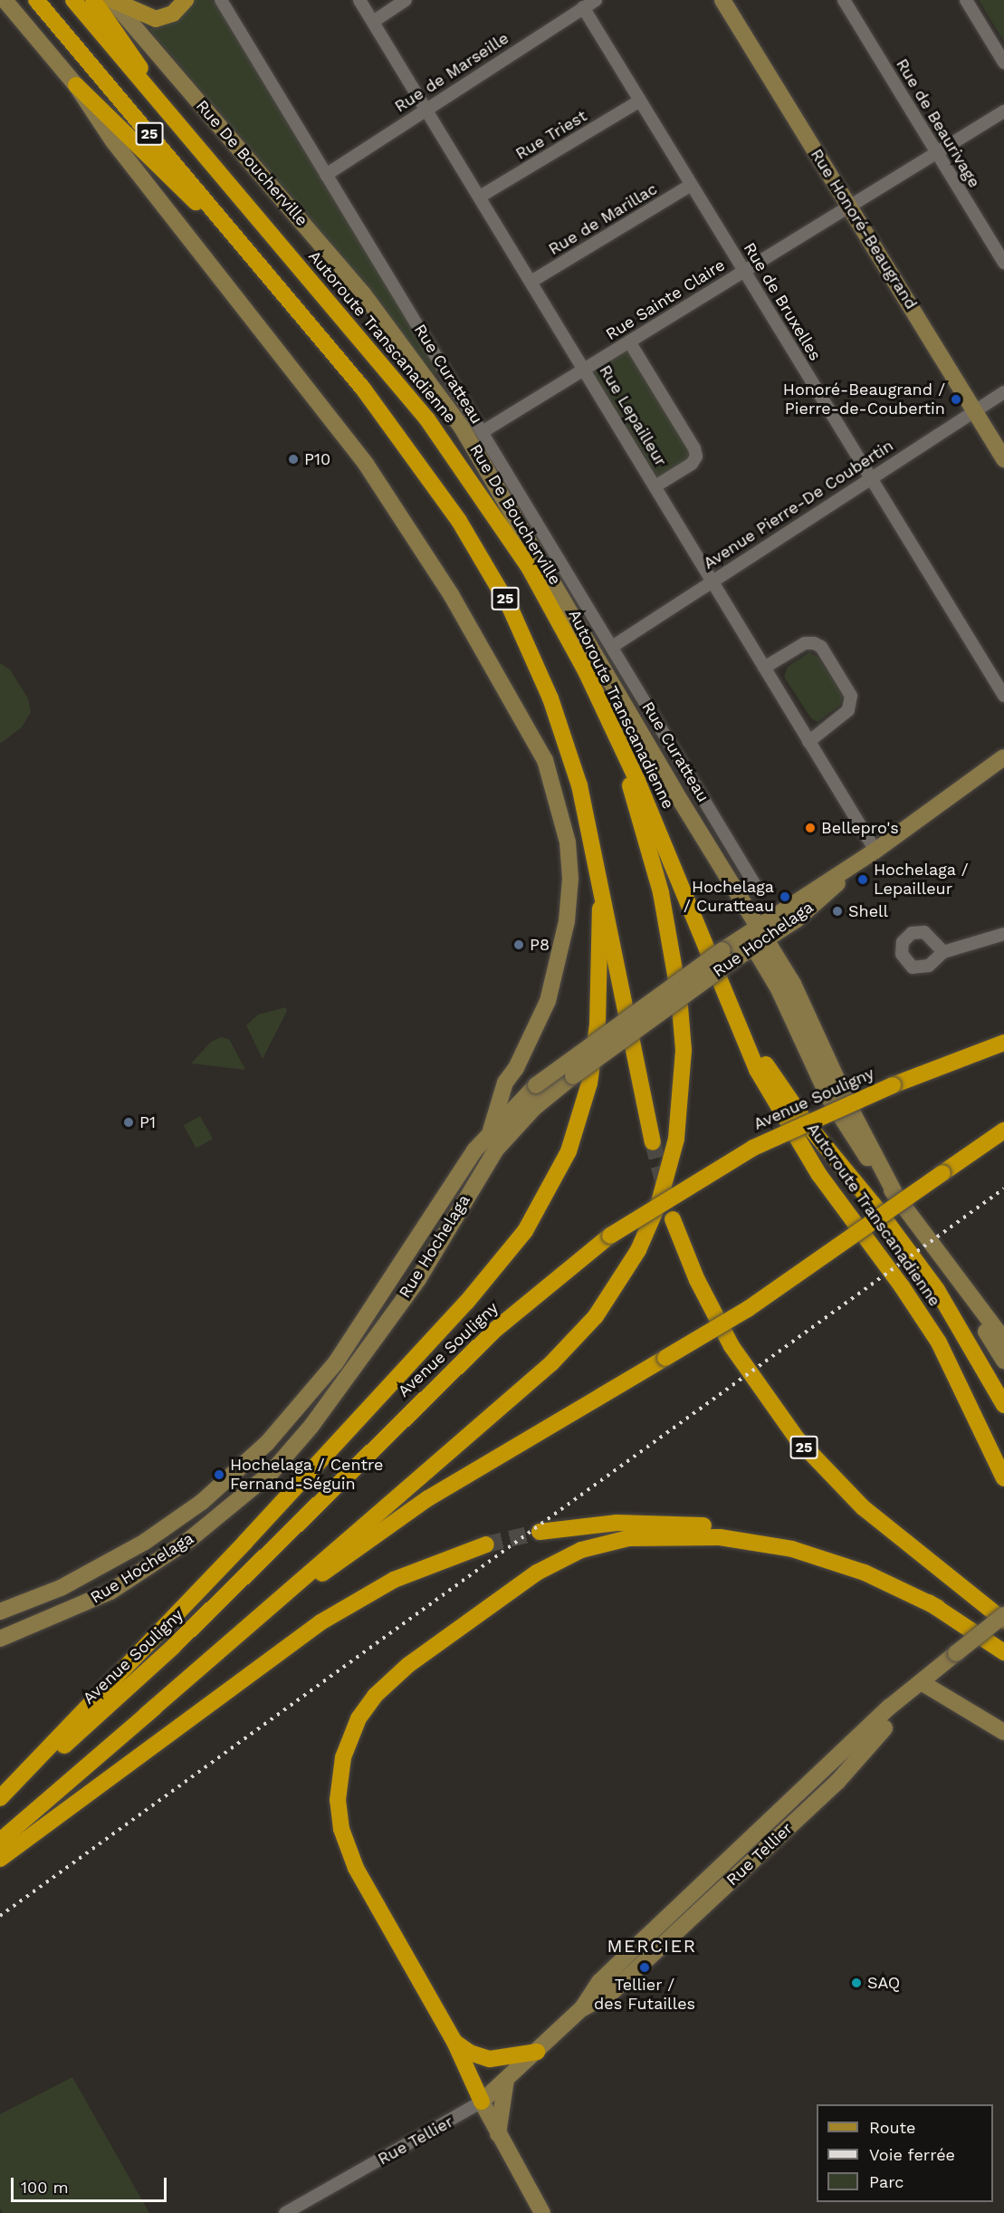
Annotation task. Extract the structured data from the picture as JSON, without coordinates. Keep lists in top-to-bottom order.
{
  "streets": {
    "highway": ["25", "Autoroute Transcanadienne", "Avenue Souligny"],
    "main road": [
      "Rue De Boucherville",
      "Rue Honoré-Beaugrand",
      "Rue Hochelaga",
      "Rue Tellier"
    ],
    "street": [
      "Rue de Marseille",
      "Rue de Beaurivage",
      "Rue Triest",
      "Rue de Marillac",
      "Rue Sainte Claire",
      "Rue de Bruxelles",
      "Rue Curatteau",
      "Rue Lepailleur",
      "Avenue Pierre-De Coubertin"
    ]
  },
  "crossings": [
    ["Rue de Marseille", "Rue de Bruxelles"],
    ["Rue de Marseille", "Rue Curatteau"],
    ["Rue de Marseille", "Rue Lepailleur"],
    ["Rue de Beaurivage", "Rue Sainte Claire"],
    ["Rue Triest", "Rue de Bruxelles"],
    ["Rue Triest", "Rue Lepailleur"],
    ["Rue De Boucherville", "Rue Hochelaga"],
    ["Rue de Marillac", "Rue de Bruxelles"],
    ["Rue de Marillac", "Rue Lepailleur"],
    ["Rue Honoré-Beaugrand", "Rue Sainte Claire"],
    ["Rue Honoré-Beaugrand", "Avenue Pierre-De Coubertin"],
    ["Rue Sainte Claire", "Rue de Bruxelles"],
    ["Rue Sainte Claire", "Rue Curatteau"],
    ["Rue Sainte Claire", "Rue Lepailleur"],
    ["Rue de Bruxelles", "Avenue Pierre-De Coubertin"],
    ["Rue Curatteau", "Avenue Pierre-De Coubertin"],
    ["Rue Lepailleur", "Avenue Pierre-De Coubertin"],
    ["Rue Lepailleur", "Rue Hochelaga"]
  ],
  "districts": ["MERCIER"],
  "places": [
    "Honoré-Beaugrand / Pierre-de-Coubertin",
    "P10",
    "Bellepro's",
    "Hochelaga / Lepailleur",
    "Hochelaga / Curatteau",
    "Shell",
    "P8",
    "P1",
    "Hochelaga / Centre Fernand-Séguin",
    "Tellier / des Futailles",
    "SAQ"
  ],
  "legend": ["Route", "Voie ferrée", "Parc"],
  "scale_bar": "100 m"
}
